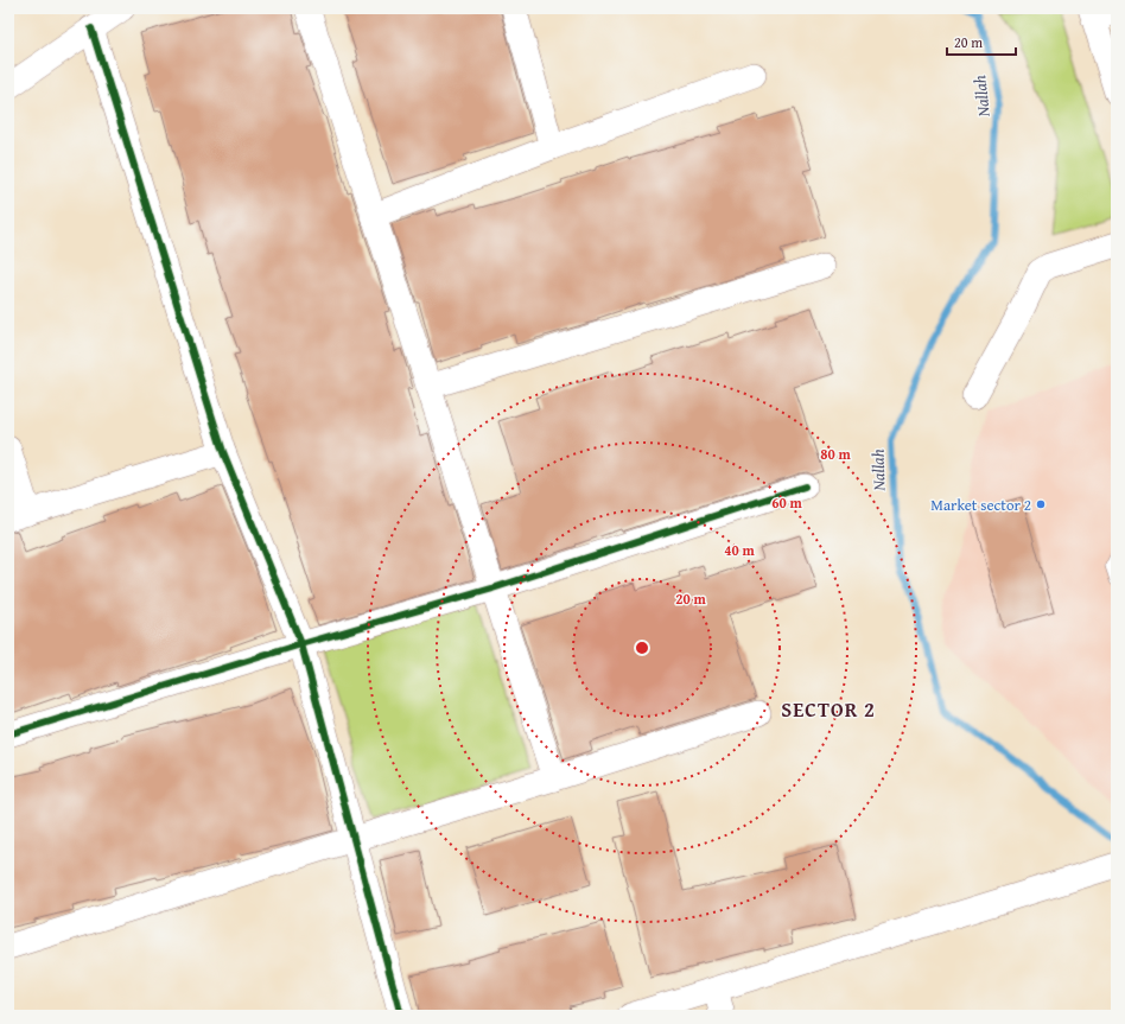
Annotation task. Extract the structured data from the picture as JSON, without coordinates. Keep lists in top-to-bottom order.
{
  "districts": ["SECTOR 2"],
  "water": ["Nallah"],
  "places": ["Market sector 2"],
  "scale_bar": "20 m",
  "rings": [
    "80 m",
    "60 m",
    "40 m",
    "20 m"
  ]
}
